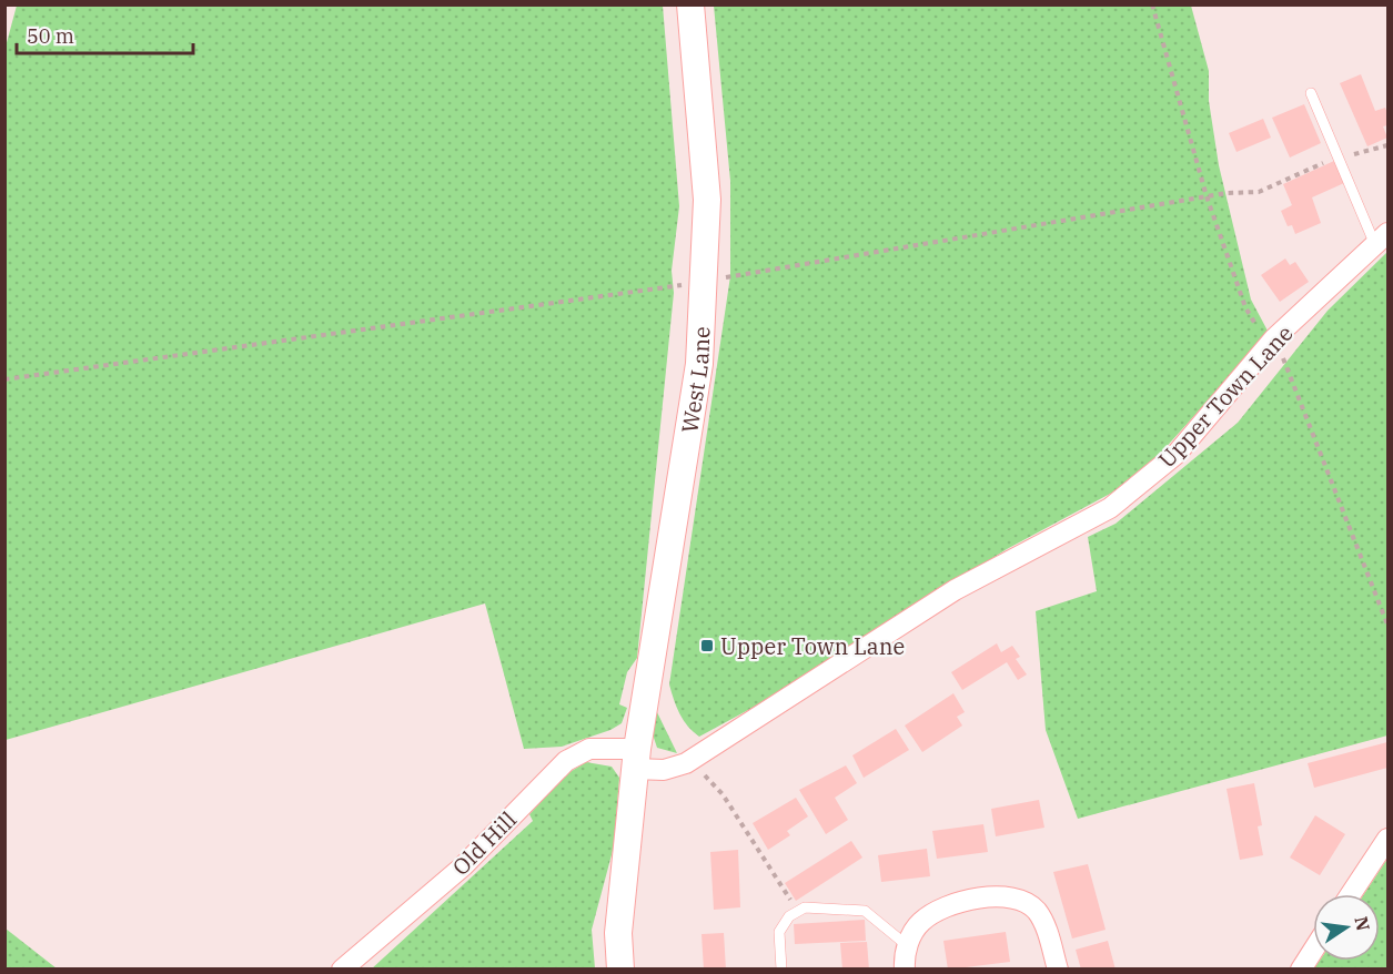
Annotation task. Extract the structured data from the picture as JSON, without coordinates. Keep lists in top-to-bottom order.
{
  "streets": {
    "street": ["West Lane", "Upper Town Lane", "Old Hill"]
  },
  "crossings": [
    ["West Lane", "Upper Town Lane"],
    ["West Lane", "Old Hill"],
    ["Upper Town Lane", "Old Hill"]
  ],
  "places": {
    "transit": ["Upper Town Lane"]
  },
  "scale_bar": "50 m",
  "north": "right"
}
